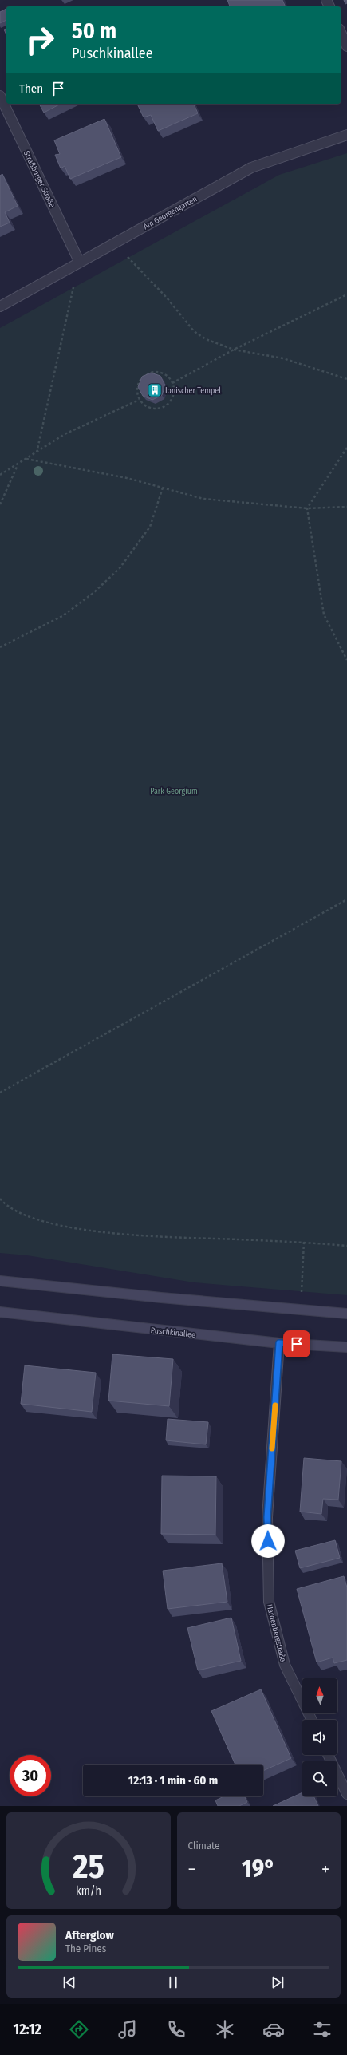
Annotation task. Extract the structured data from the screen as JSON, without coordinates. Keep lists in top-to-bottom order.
{
  "streets": {
    "main road": ["Puschkinallee"],
    "street": ["Straßburger Straße", "Am Georgengarten", "Hardenbergstraße"]
  },
  "crossings": [
    ["Straßburger Straße", "Am Georgengarten"],
    ["Puschkinallee", "Hardenbergstraße"]
  ],
  "parks": ["Park Georgium"],
  "places": {
    "building": ["Ionischer Tempel"]
  },
  "north": "top",
  "page": {
    "turn": ["50 m", "Puschkinallee"],
    "then": "Then",
    "limit": "30",
    "trip": "12:13 · 1 min · 60 m",
    "tile": "Climate",
    "heat": ["−", "19°", "+"],
    "song": ["Afterglow", "The Pines"],
    "tabs": "12:12",
    "gauge": ["25", "km/h"]
  }
}
